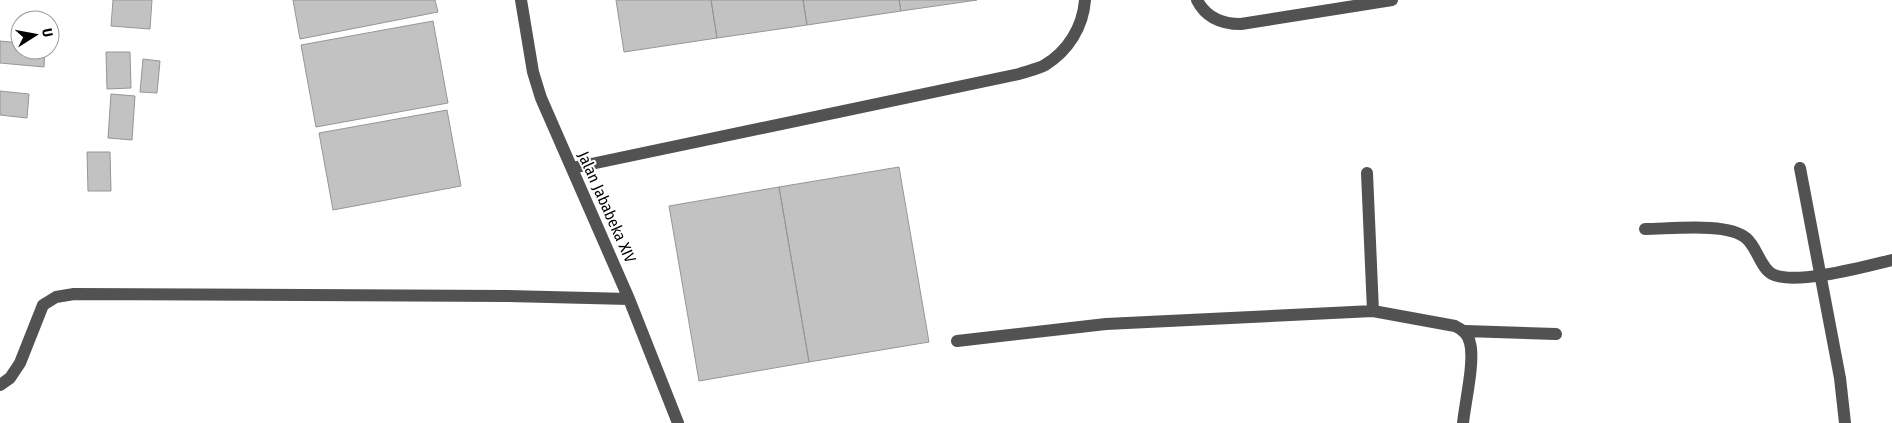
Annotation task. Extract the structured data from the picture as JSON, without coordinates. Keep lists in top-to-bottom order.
{
  "streets": {
    "street": ["Jalan Jababeka XIV"]
  },
  "north": "right"
}
